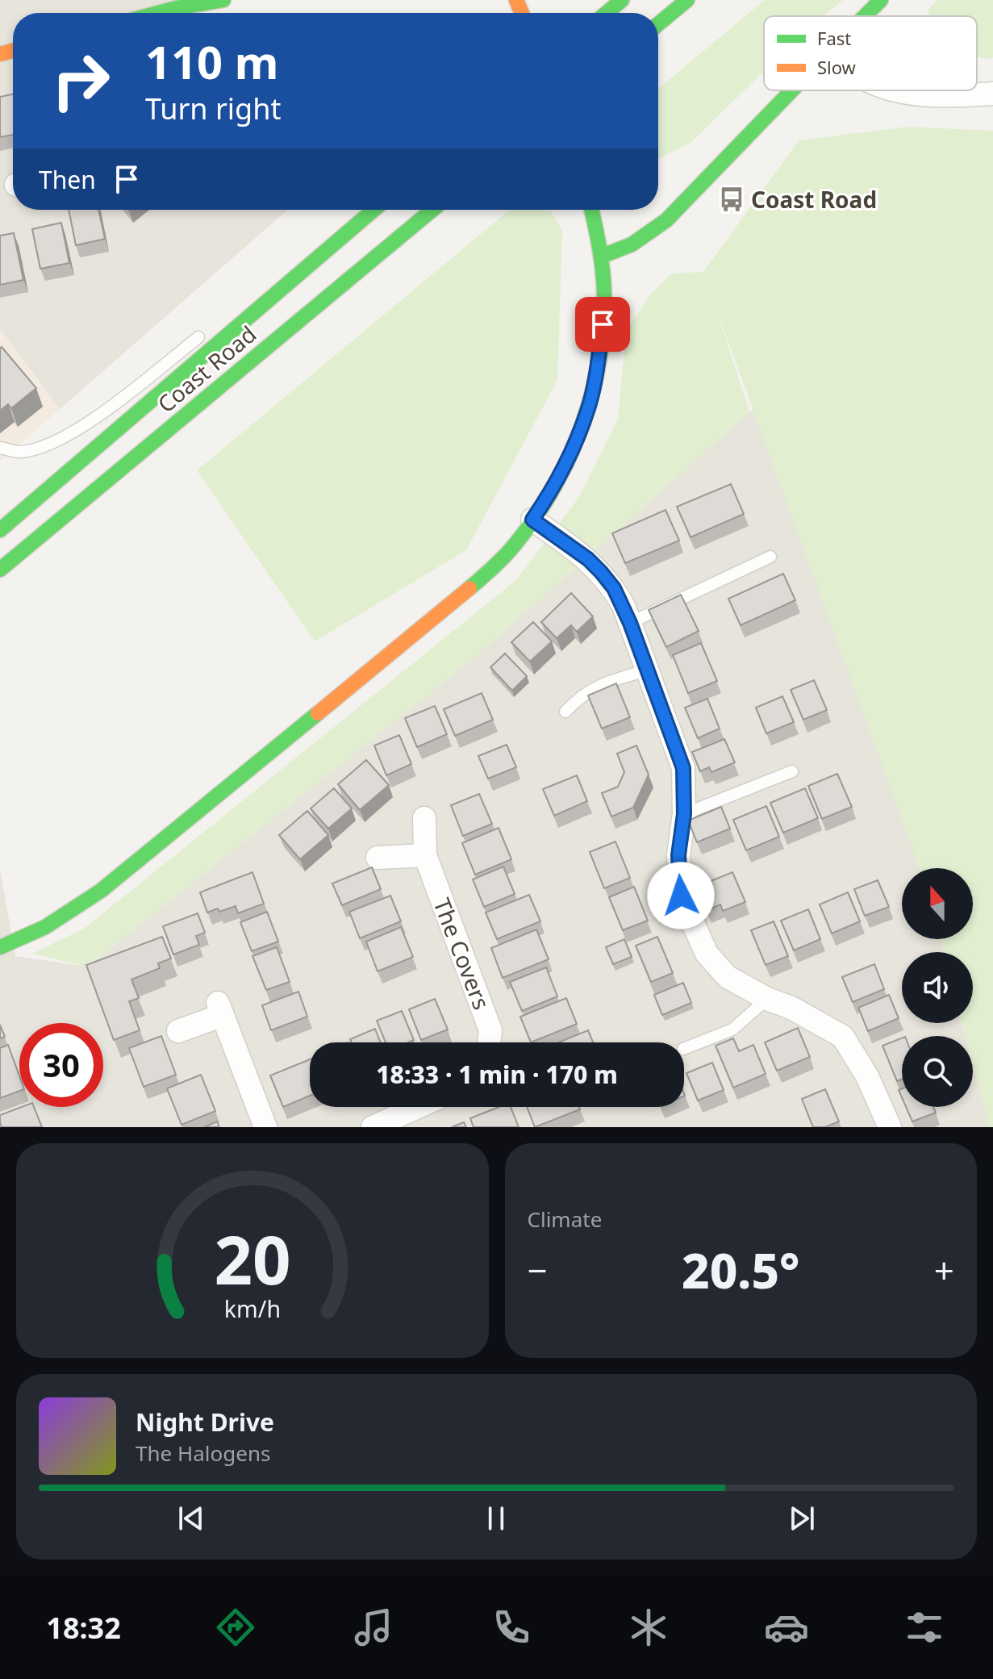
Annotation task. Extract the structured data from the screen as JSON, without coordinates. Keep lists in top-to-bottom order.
{
  "streets": {
    "main road": ["Coast Road"],
    "street": ["The Covers"]
  },
  "places": {
    "bus stop": ["Coast Road"]
  },
  "legend": ["Fast", "Slow"],
  "north": "top",
  "page": {
    "turn": ["110 m", "Turn right"],
    "then": "Then",
    "limit": "30",
    "trip": "18:33 · 1 min · 170 m",
    "tile": "Climate",
    "heat": ["−", "20.5°", "+"],
    "song": ["Night Drive", "The Halogens"],
    "tabs": "18:32",
    "gauge": ["20", "km/h"]
  }
}
